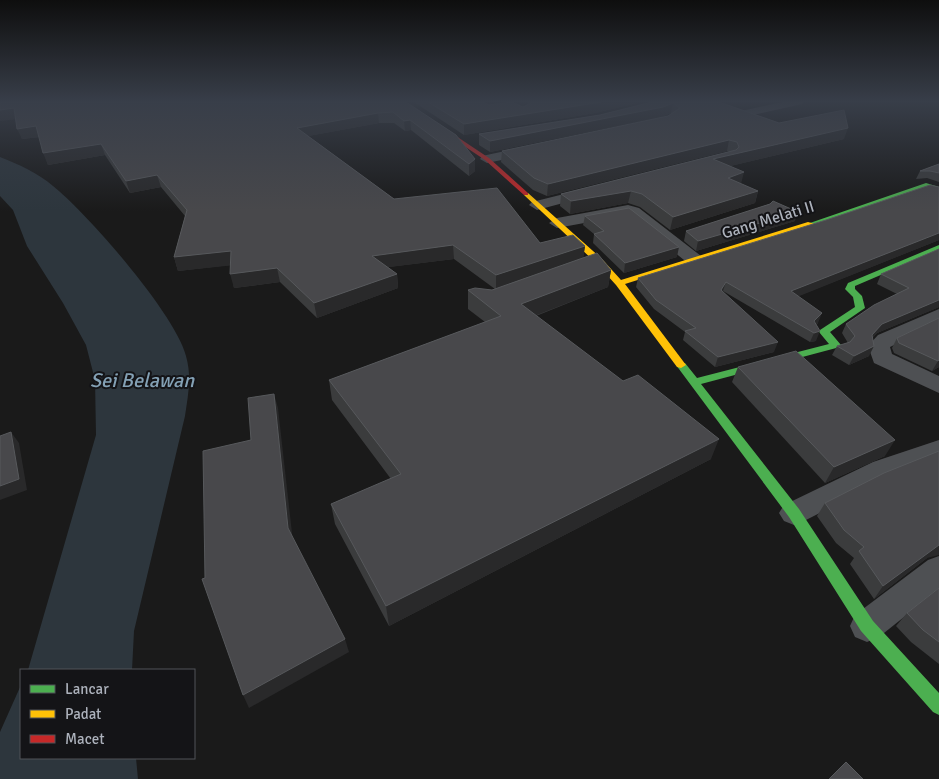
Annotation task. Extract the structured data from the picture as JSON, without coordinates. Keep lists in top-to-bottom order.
{
  "streets": {
    "street": ["Gang Melati II"]
  },
  "water": ["Sei Belawan"],
  "legend": ["Lancar", "Padat", "Macet"]
}
